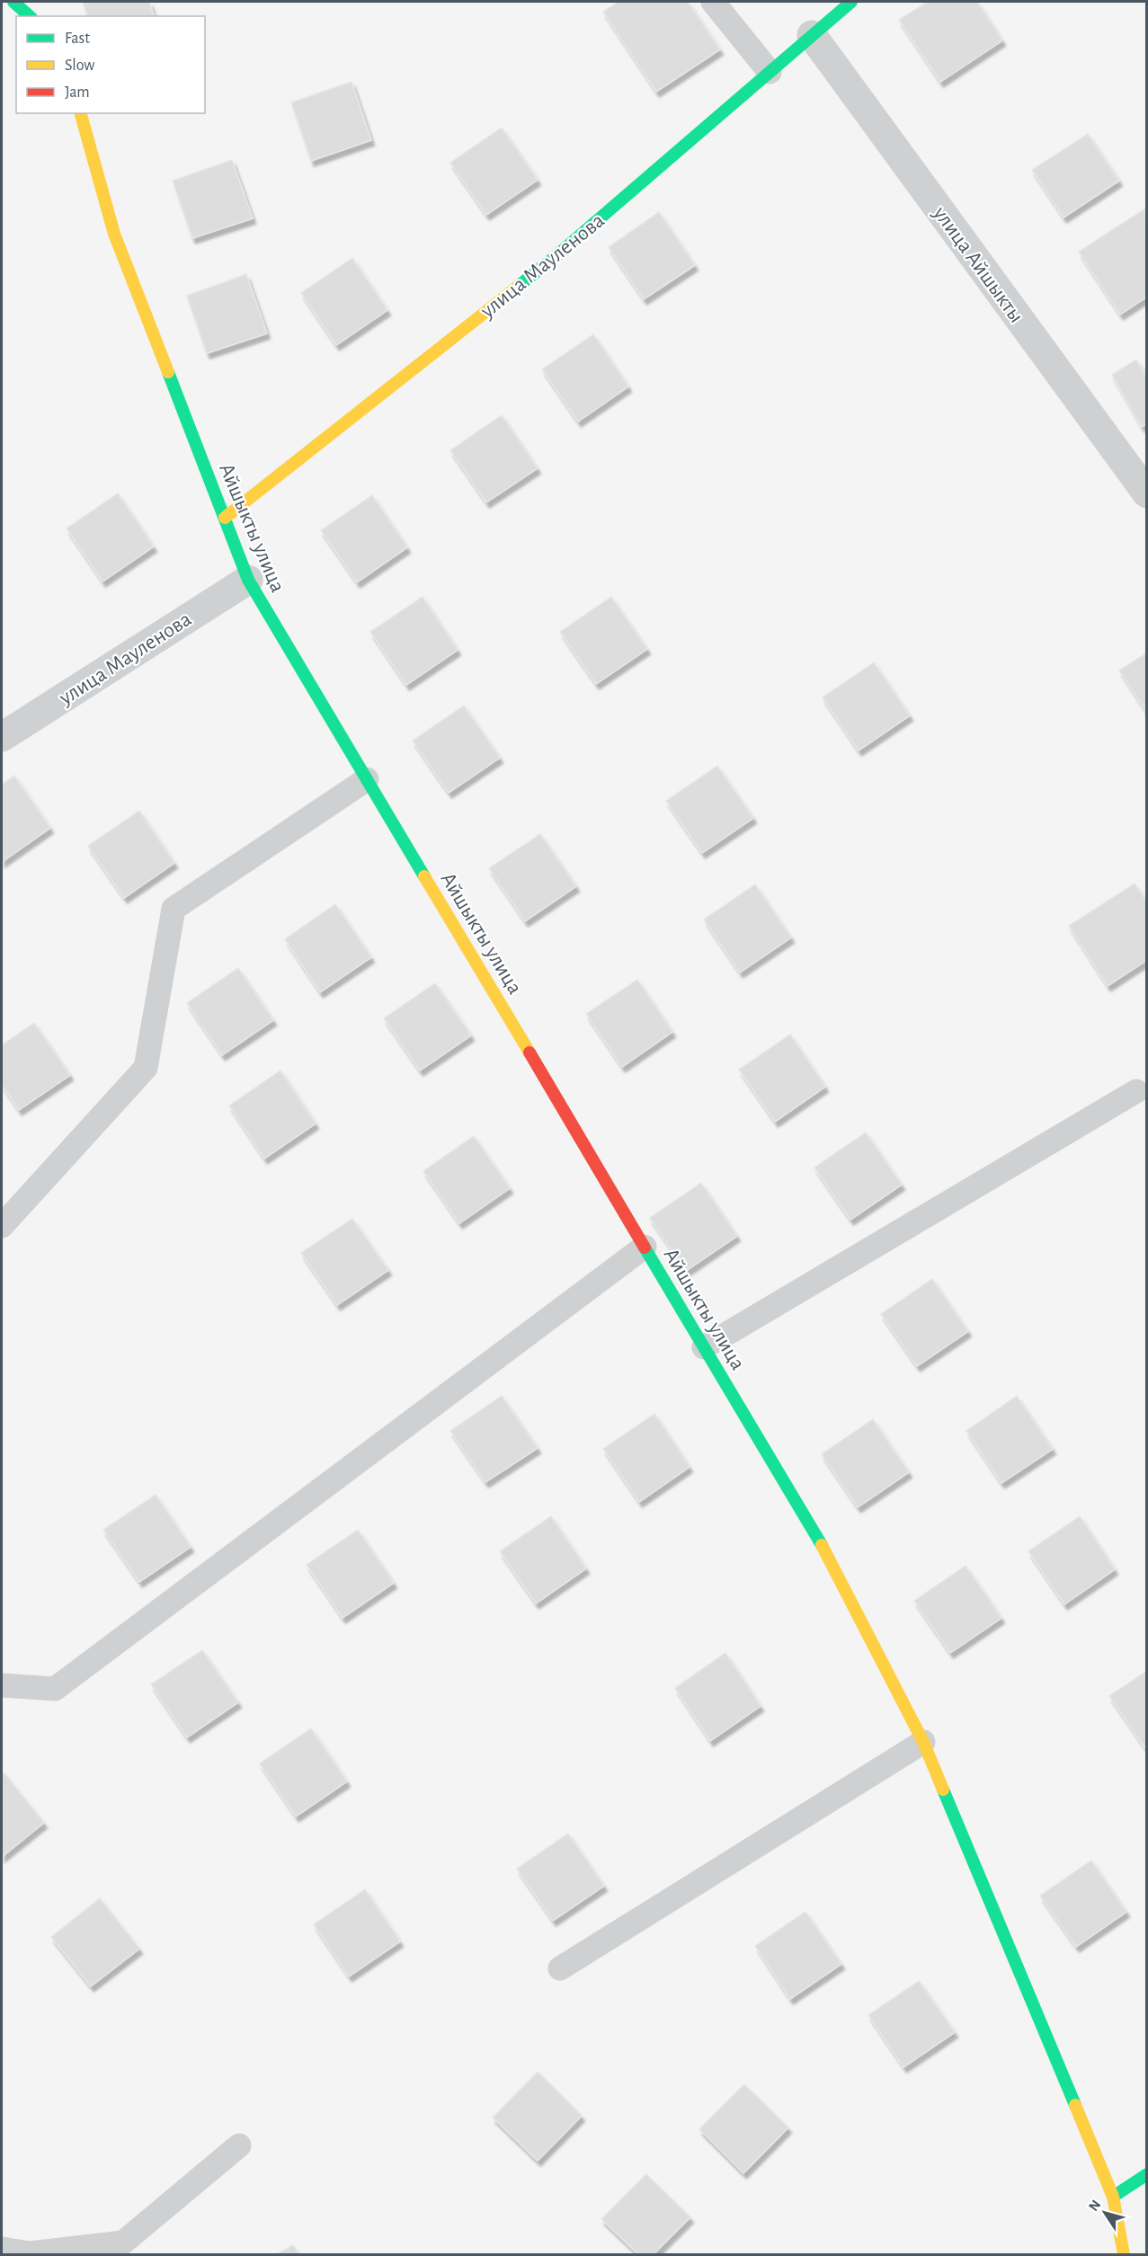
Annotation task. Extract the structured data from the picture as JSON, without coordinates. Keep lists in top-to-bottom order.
{
  "streets": {
    "street": ["улица Айшыкты", "улица Мауленова", "Айшыкты улица"]
  },
  "crossings": [
    ["улица Айшыкты", "улица Мауленова"],
    ["улица Мауленова", "Айшыкты улица"]
  ],
  "legend": ["Fast", "Slow", "Jam"],
  "north": "top left"
}
